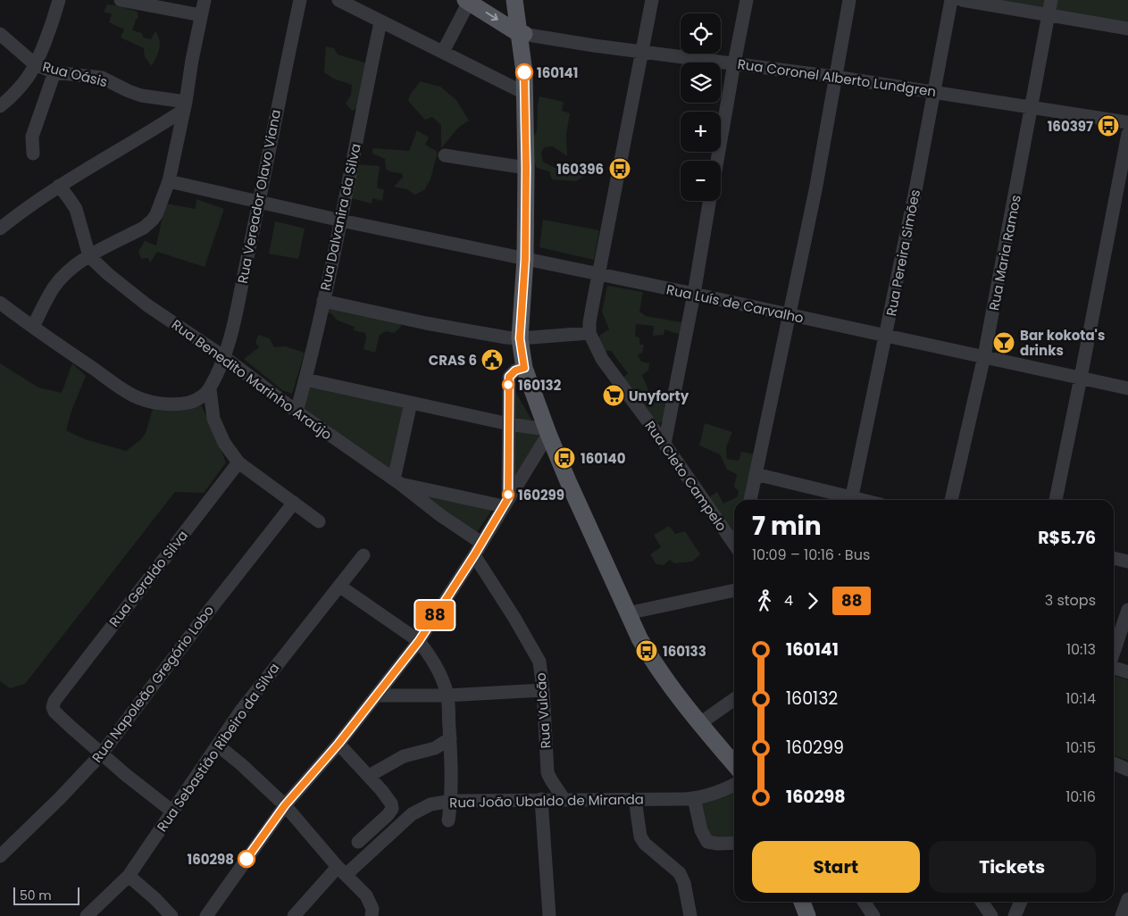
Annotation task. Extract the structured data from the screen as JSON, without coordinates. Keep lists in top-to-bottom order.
{
  "streets": {
    "street": [
      "Rua Oásis",
      "Rua Coronel Alberto Lundgren",
      "Rua Vereador Olavo Viana",
      "Rua Dalvanira da Silva",
      "Rua Pereira Simões",
      "Rua Maria Ramos",
      "Rua Luís de Carvalho",
      "Rua Benedito Marinho Araújo",
      "Rua Cleto Campelo",
      "Rua Geraldo Silva",
      "Rua Napoleão Gregório Lobo",
      "Rua Vulcão",
      "Rua Sebastião Ribeiro da Silva",
      "Rua João Ubaldo de Miranda"
    ]
  },
  "crossings": [
    ["Rua Coronel Alberto Lundgren", "Rua Pereira Simões"],
    ["Rua Coronel Alberto Lundgren", "Rua Maria Ramos"],
    ["Rua Vereador Olavo Viana", "Rua Luís de Carvalho"],
    ["Rua Vereador Olavo Viana", "Rua Benedito Marinho Araújo"],
    ["Rua Dalvanira da Silva", "Rua Luís de Carvalho"],
    ["Rua Dalvanira da Silva", "Rua Benedito Marinho Araújo"],
    ["Rua Pereira Simões", "Rua Luís de Carvalho"],
    ["Rua Maria Ramos", "Rua Luís de Carvalho"],
    ["Rua Geraldo Silva", "Rua Napoleão Gregório Lobo"],
    ["Rua Vulcão", "Rua João Ubaldo de Miranda"]
  ],
  "places": {
    "other": [
      "160141",
      "160132",
      "160299",
      "160298"
    ],
    "bus stop": [
      "160397",
      "160396",
      "160140",
      "160133"
    ],
    "bar": ["Bar kokota's drinks"],
    "public building": ["CRAS 6"],
    "supermarket": ["Unyforty"]
  },
  "lines": ["bus line 88"],
  "scale_bar": "50 m",
  "page": {
    "on_map": "88",
    "map_buttons": ["+", "−"],
    "heading": ["7 min", "10:09 – 10:16 · Bus", "R$5.76"],
    "legs": ["4", "88", "3 stops"],
    "list": [
      {
        "name": "160141",
        "value": "10:13"
      },
      {
        "name": "160132",
        "value": "10:14"
      },
      {
        "name": "160299",
        "value": "10:15"
      },
      {
        "name": "160298",
        "value": "10:16"
      }
    ],
    "buttons": ["Start", "Tickets"],
    "scale": "50 m"
  }
}
